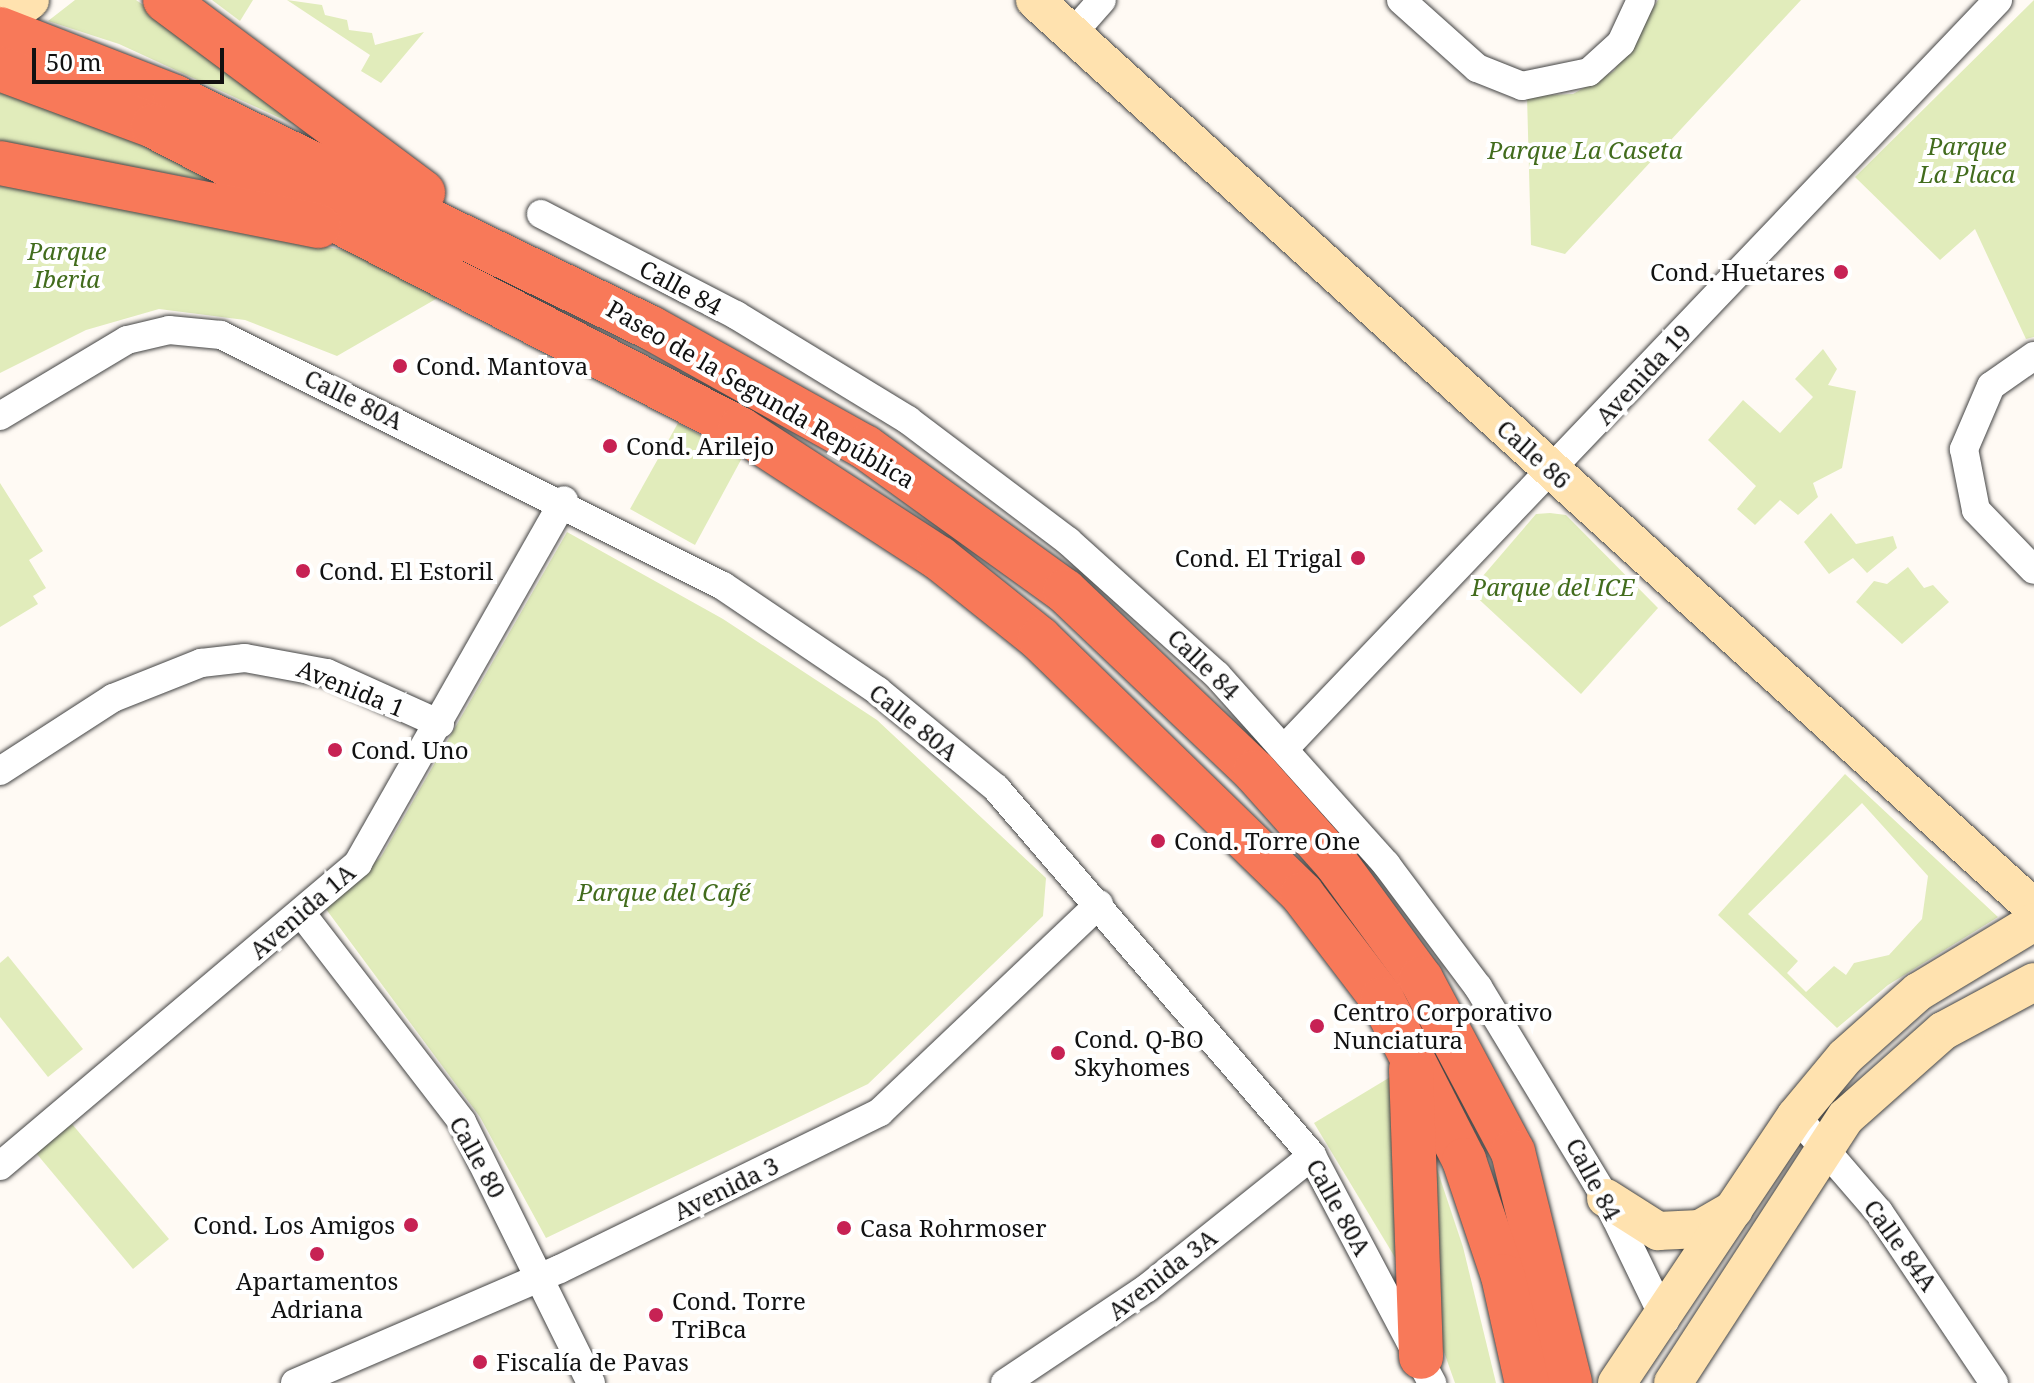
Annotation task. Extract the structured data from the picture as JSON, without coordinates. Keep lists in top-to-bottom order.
{
  "streets": {
    "highway": ["Paseo de la Segunda República"],
    "main road": ["Calle 86"],
    "street": [
      "Calle 84",
      "Avenida 19",
      "Calle 80A",
      "Avenida 1",
      "Avenida 1A",
      "Calle 80",
      "Avenida 3",
      "Calle 84A",
      "Avenida 3A"
    ]
  },
  "crossings": [
    ["Calle 84", "Avenida 19"],
    ["Avenida 19", "Calle 86"],
    ["Calle 80A", "Avenida 1A"],
    ["Calle 80A", "Avenida 3"],
    ["Calle 80A", "Avenida 3A"],
    ["Avenida 1", "Avenida 1A"],
    ["Avenida 1A", "Calle 80"],
    ["Calle 80", "Avenida 3"]
  ],
  "parks": [
    "Parque La Placa",
    "Parque La Caseta",
    "Parque Iberia",
    "Parque del ICE",
    "Parque del Café"
  ],
  "places": [
    "Cond. Huetares",
    "Cond. Mantova",
    "Cond. Arilejo",
    "Cond. El Trigal",
    "Cond. El Estoril",
    "Cond. Uno",
    "Cond. Torre One",
    "Centro Corporativo Nunciatura",
    "Cond. Q-BO Skyhomes",
    "Cond. Los Amigos",
    "Casa Rohrmoser",
    "Apartamentos Adriana",
    "Cond. Torre TriBca",
    "Fiscalía de Pavas"
  ],
  "scale_bar": "50 m"
}
